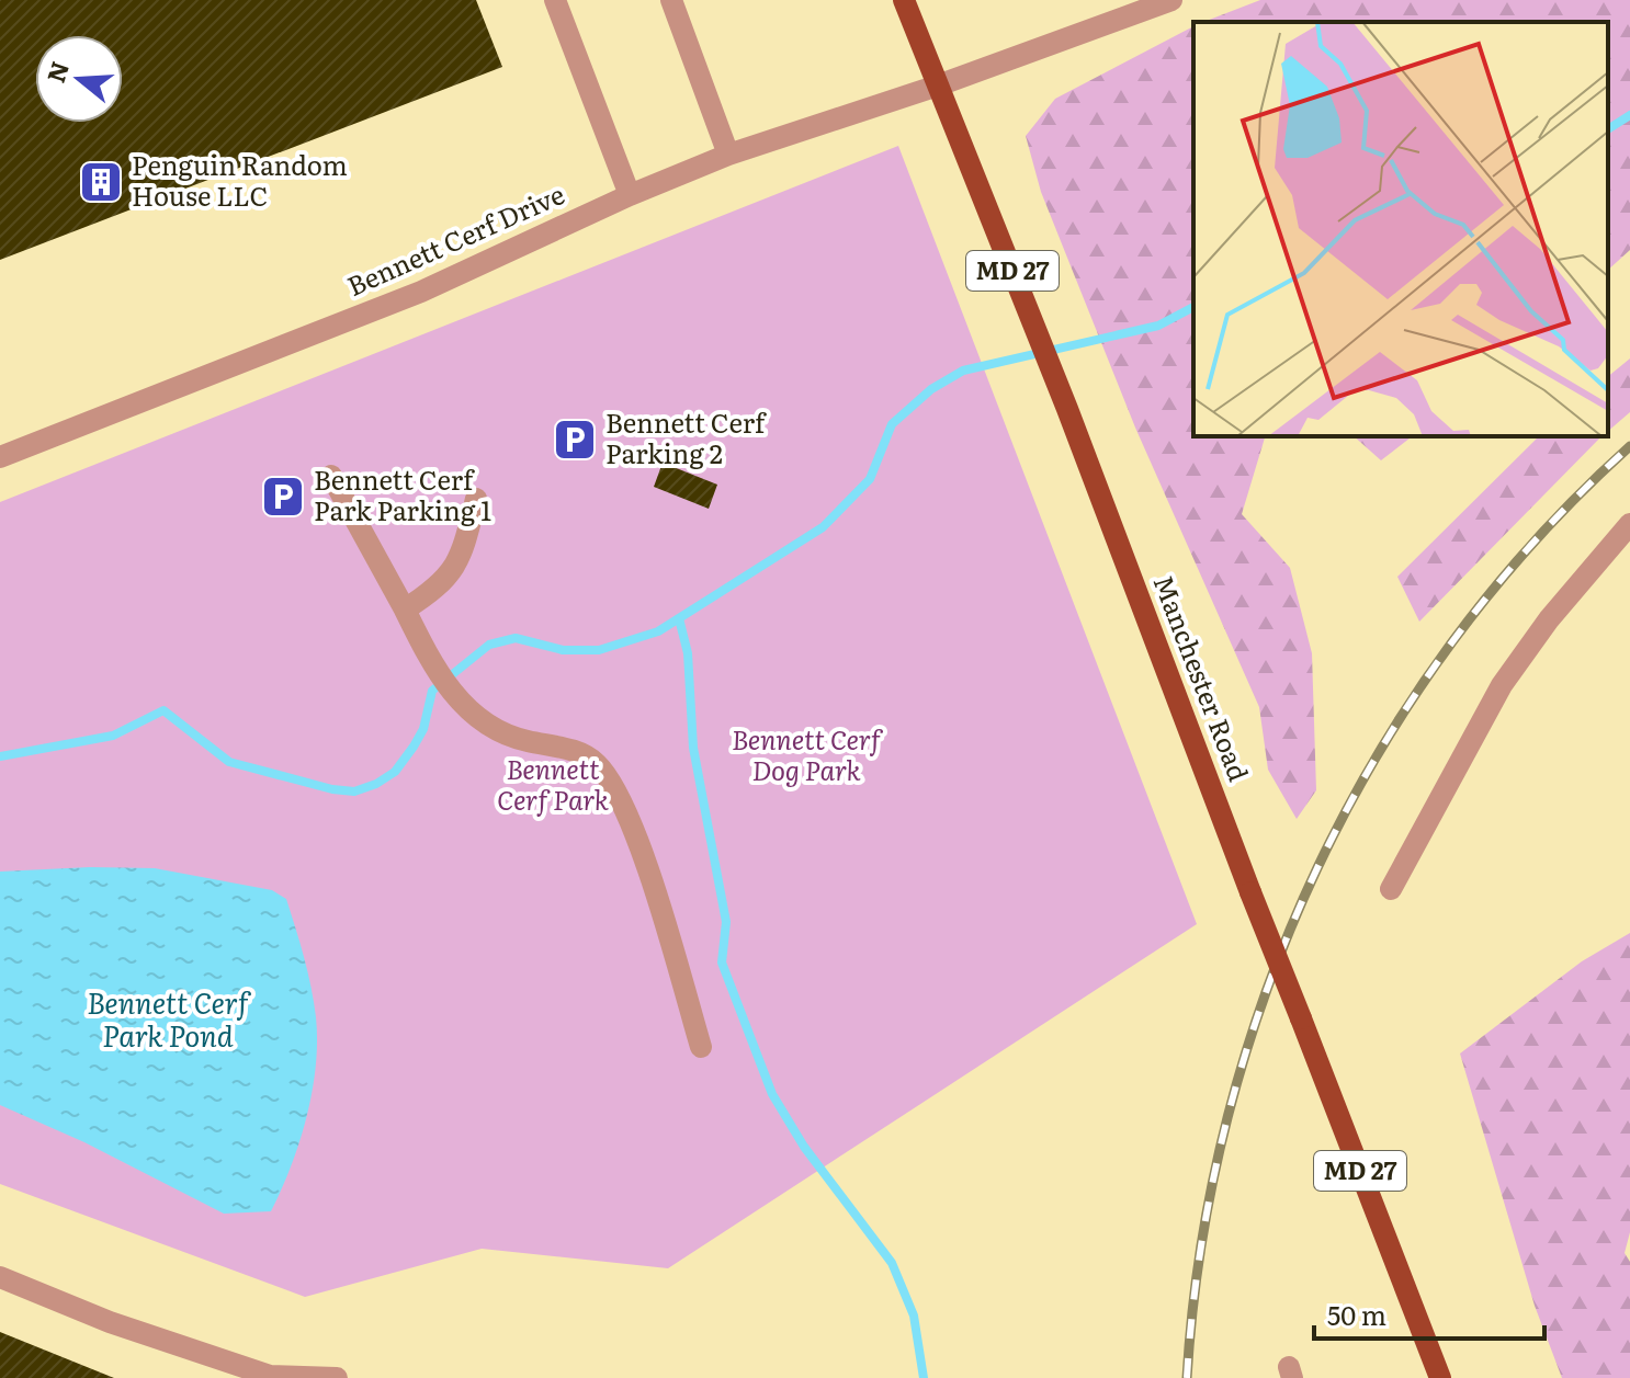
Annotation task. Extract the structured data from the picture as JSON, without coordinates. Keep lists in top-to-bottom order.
{
  "streets": {
    "main road": ["MD 27", "Manchester Road"],
    "street": ["Bennett Cerf Drive"]
  },
  "crossings": [
    ["Bennett Cerf Drive", "Manchester Road"]
  ],
  "water": ["Bennett Cerf Park Pond"],
  "parks": ["Bennett Cerf Dog Park", "Bennett Cerf Park"],
  "places": {
    "building": ["Penguin Random House LLC"],
    "parking": ["Bennett Cerf Parking 2", "Bennett Cerf Park Parking 1"]
  },
  "scale_bar": "50 m",
  "north": "left"
}
